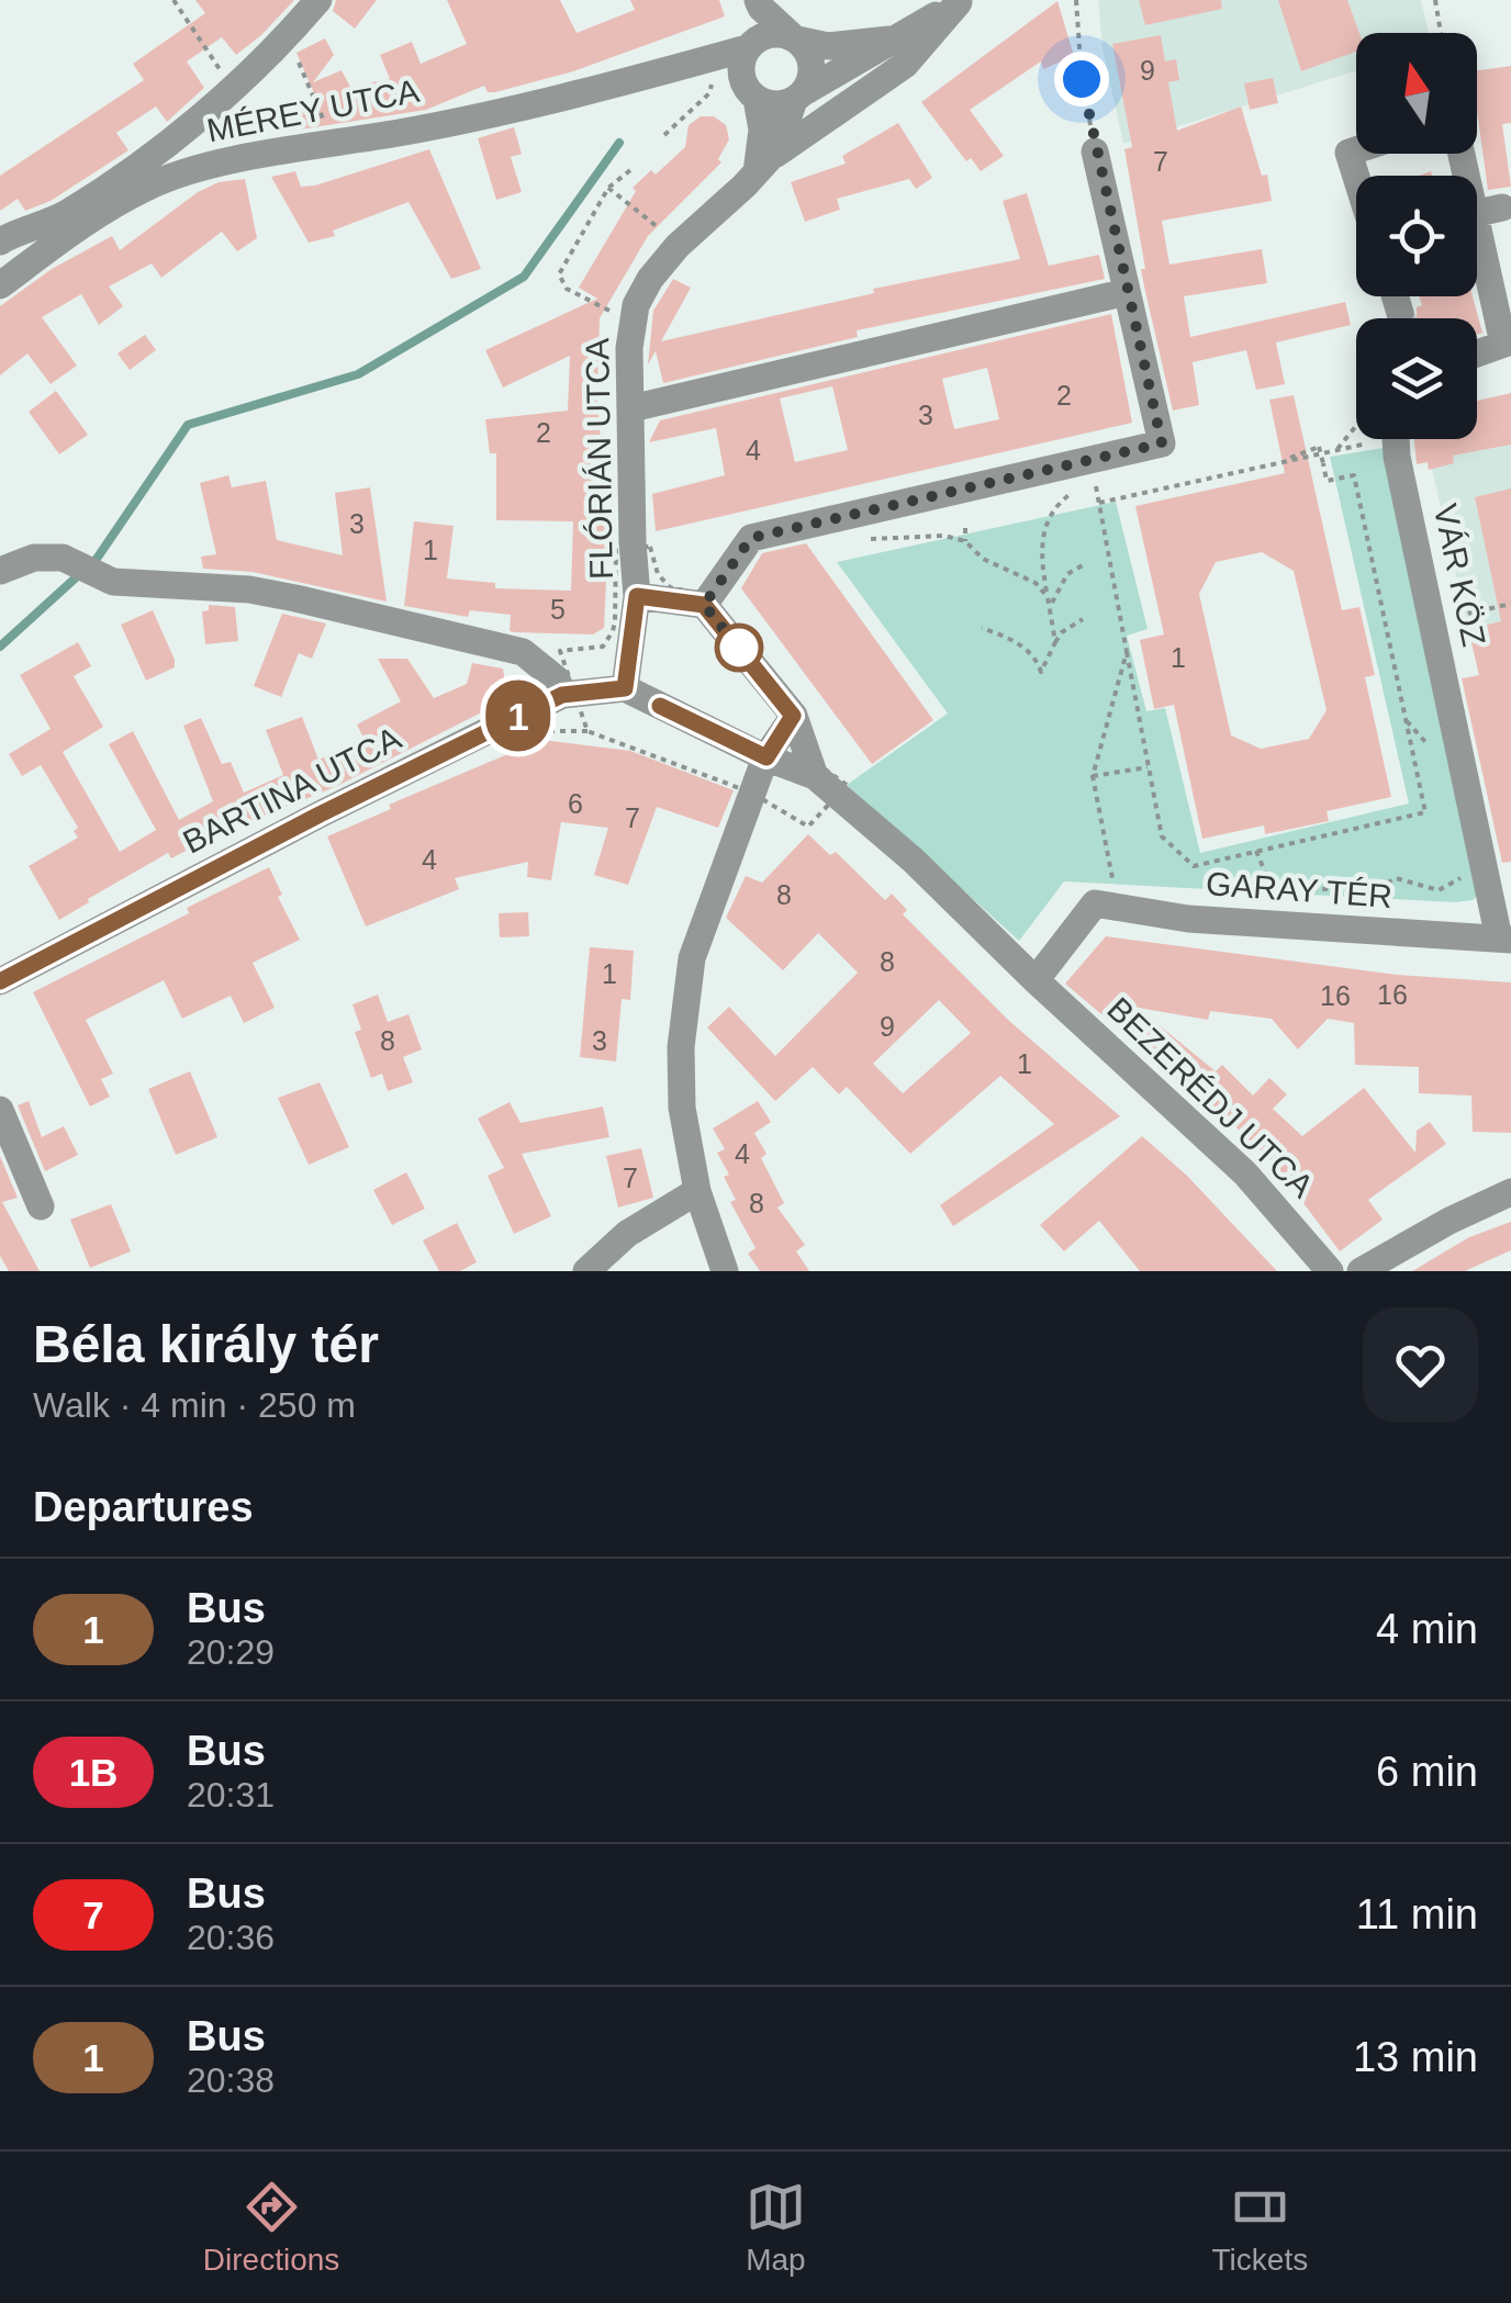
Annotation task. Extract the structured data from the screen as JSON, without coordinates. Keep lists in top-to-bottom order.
{
  "streets": {
    "street": [
      "MÉREY UTCA",
      "FLÓRIÁN UTCA",
      "VÁR KÖZ",
      "BARTINA UTCA",
      "GARAY TÉR",
      "BEZERÉDJ UTCA"
    ]
  },
  "crossings": [
    ["MÉREY UTCA", "FLÓRIÁN UTCA"],
    ["FLÓRIÁN UTCA", "BARTINA UTCA"],
    ["VÁR KÖZ", "GARAY TÉR"]
  ],
  "lines": ["bus line 1"],
  "house_numbers": [
    "9",
    "7",
    "2",
    "3",
    "2",
    "4",
    "3",
    "1",
    "5",
    "1",
    "6",
    "7",
    "4",
    "8",
    "8",
    "1",
    "16",
    "16",
    "9",
    "8",
    "3",
    "1",
    "4",
    "7",
    "8"
  ],
  "north": "top",
  "page": {
    "on_map": "1",
    "heading": [
      ["Béla király tér", "Walk · 4 min · 250 m"],
      "Departures"
    ],
    "list": [
      {
        "mark": "1",
        "name": "Bus",
        "note": "20:29",
        "value": "4 min"
      },
      {
        "mark": "1B",
        "name": "Bus",
        "note": "20:31",
        "value": "6 min"
      },
      {
        "mark": "7",
        "name": "Bus",
        "note": "20:36",
        "value": "11 min"
      },
      {
        "mark": "1",
        "name": "Bus",
        "note": "20:38",
        "value": "13 min"
      }
    ],
    "tabs": ["Directions", "Map", "Tickets"]
  }
}
